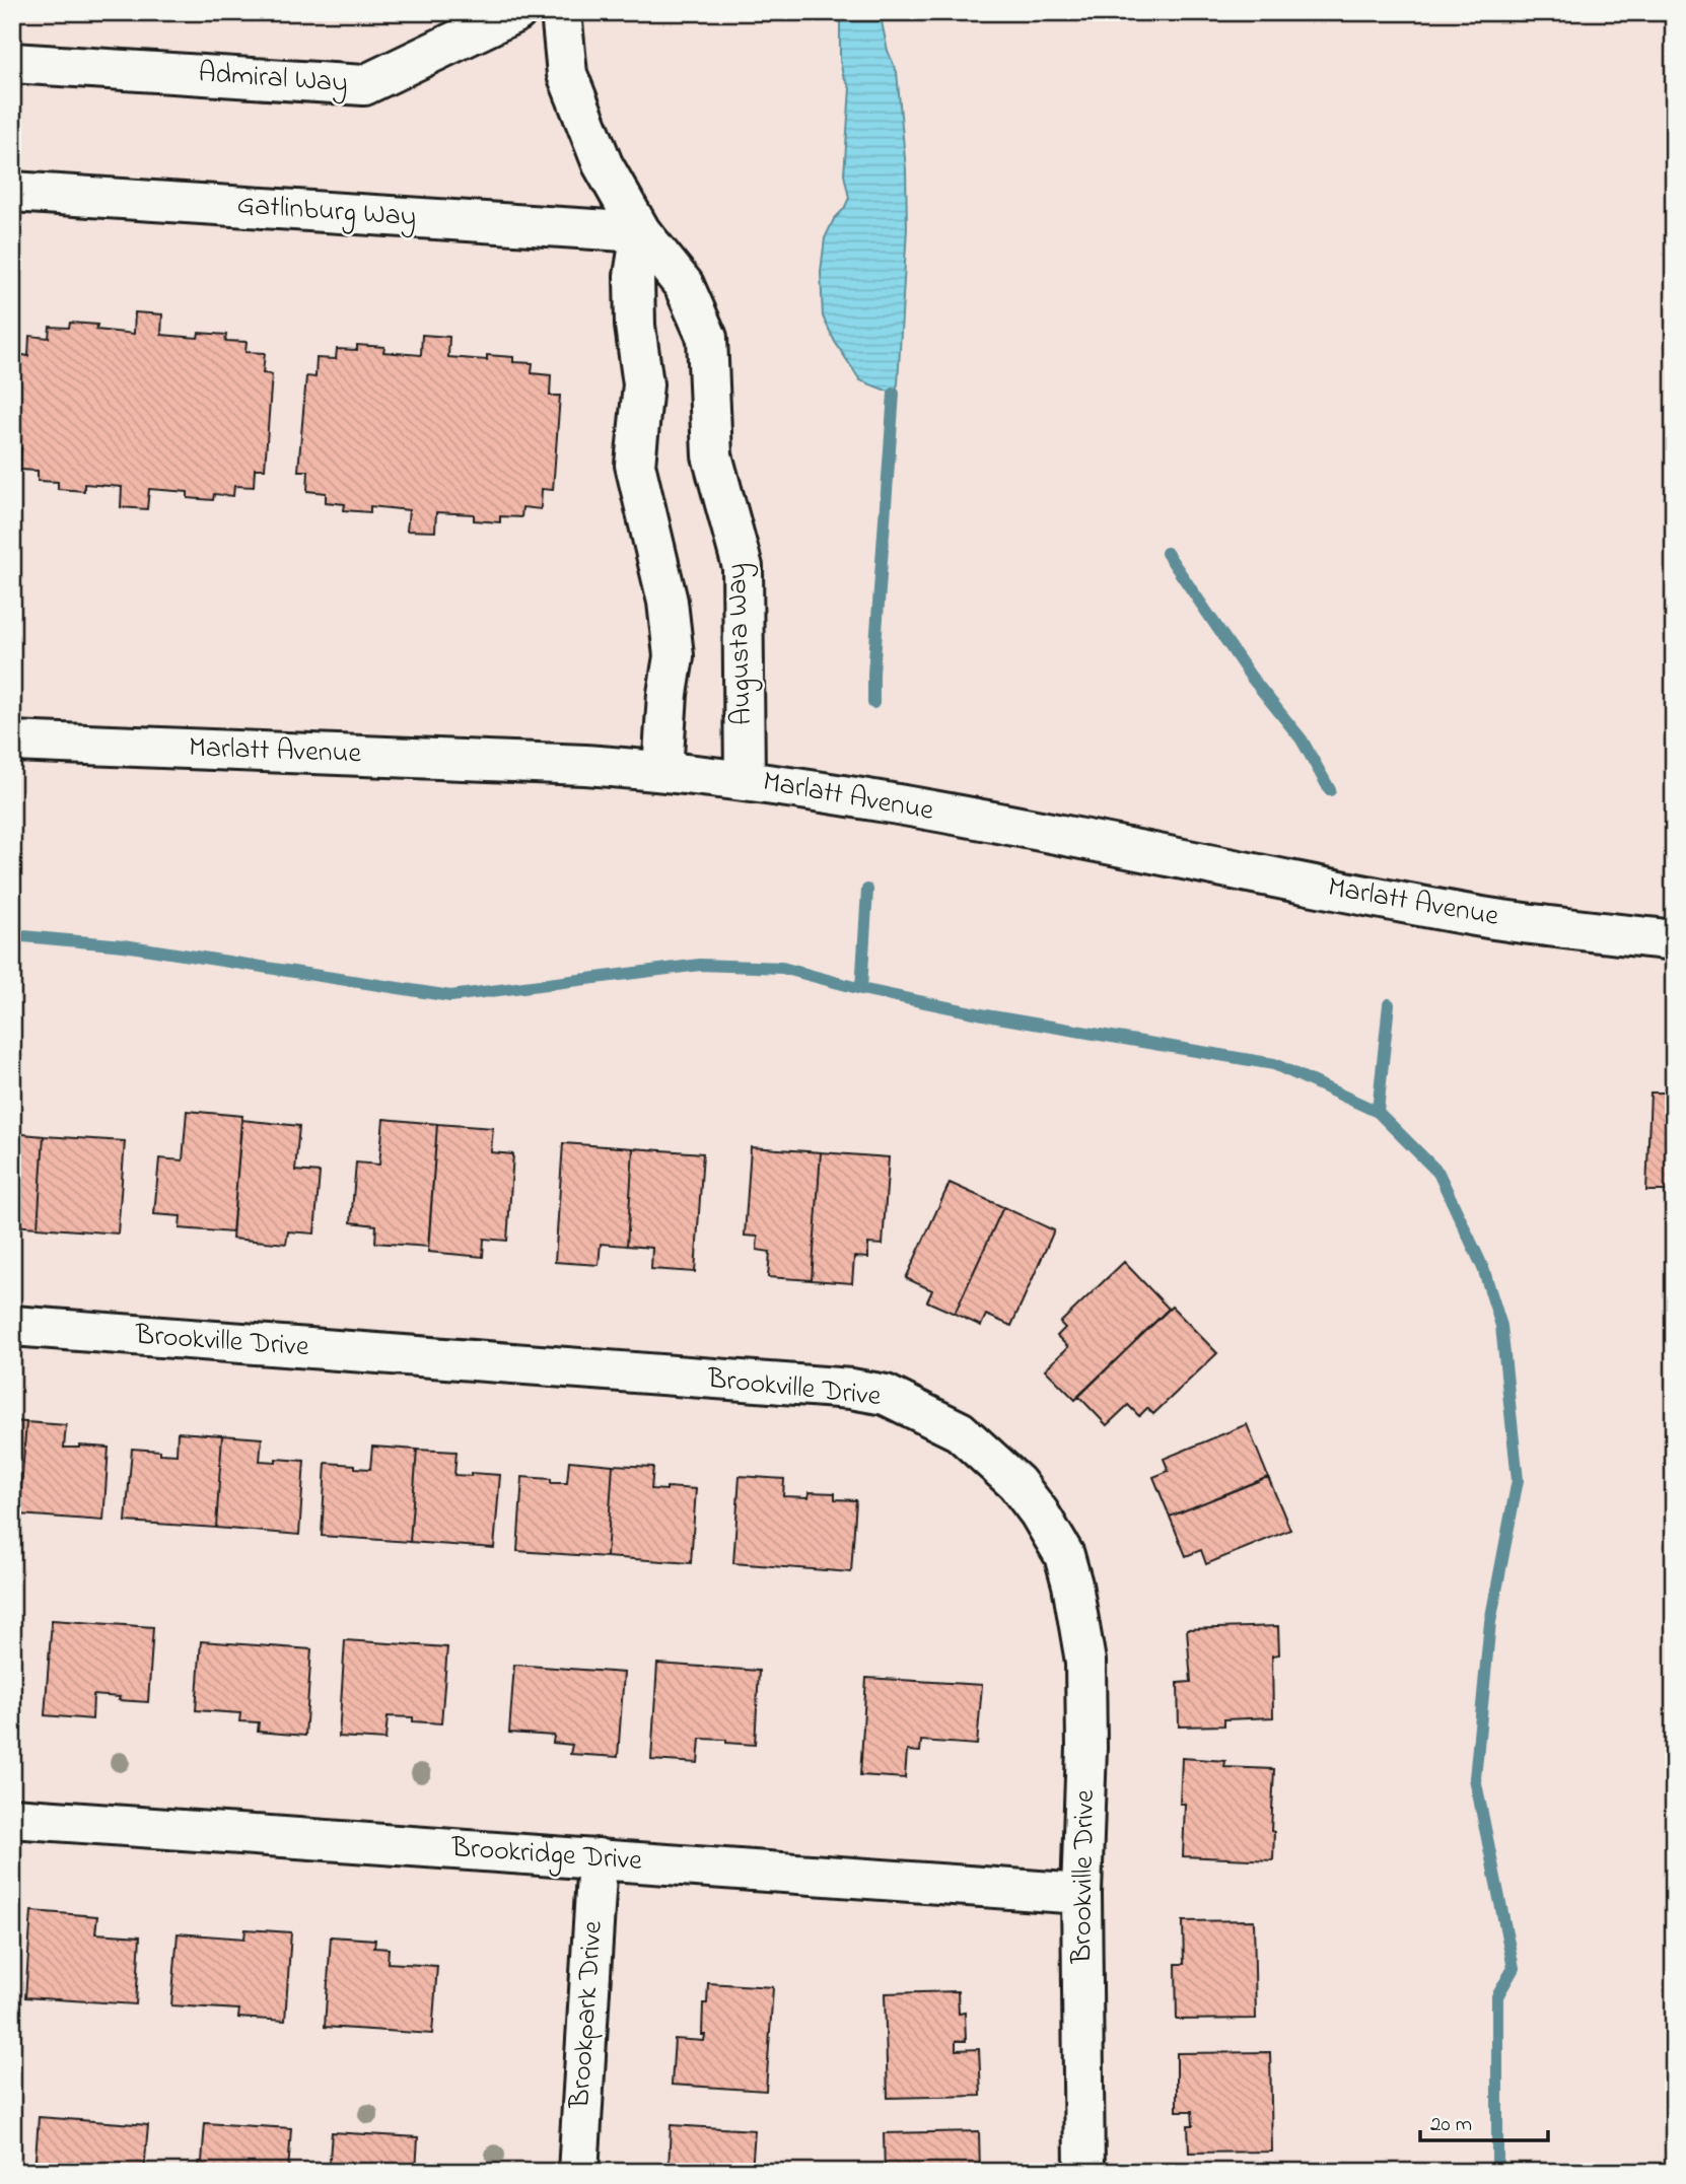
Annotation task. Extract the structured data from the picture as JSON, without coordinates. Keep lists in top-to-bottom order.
{
  "streets": {
    "street": [
      "Admiral Way",
      "Gatlinburg Way",
      "Augusta Way",
      "Marlatt Avenue",
      "Brookville Drive",
      "Brookridge Drive",
      "Brookpark Drive"
    ]
  },
  "crossings": [
    ["Gatlinburg Way", "Augusta Way"],
    ["Augusta Way", "Marlatt Avenue"],
    ["Brookville Drive", "Brookridge Drive"],
    ["Brookridge Drive", "Brookpark Drive"]
  ],
  "scale_bar": "20 m"
}
